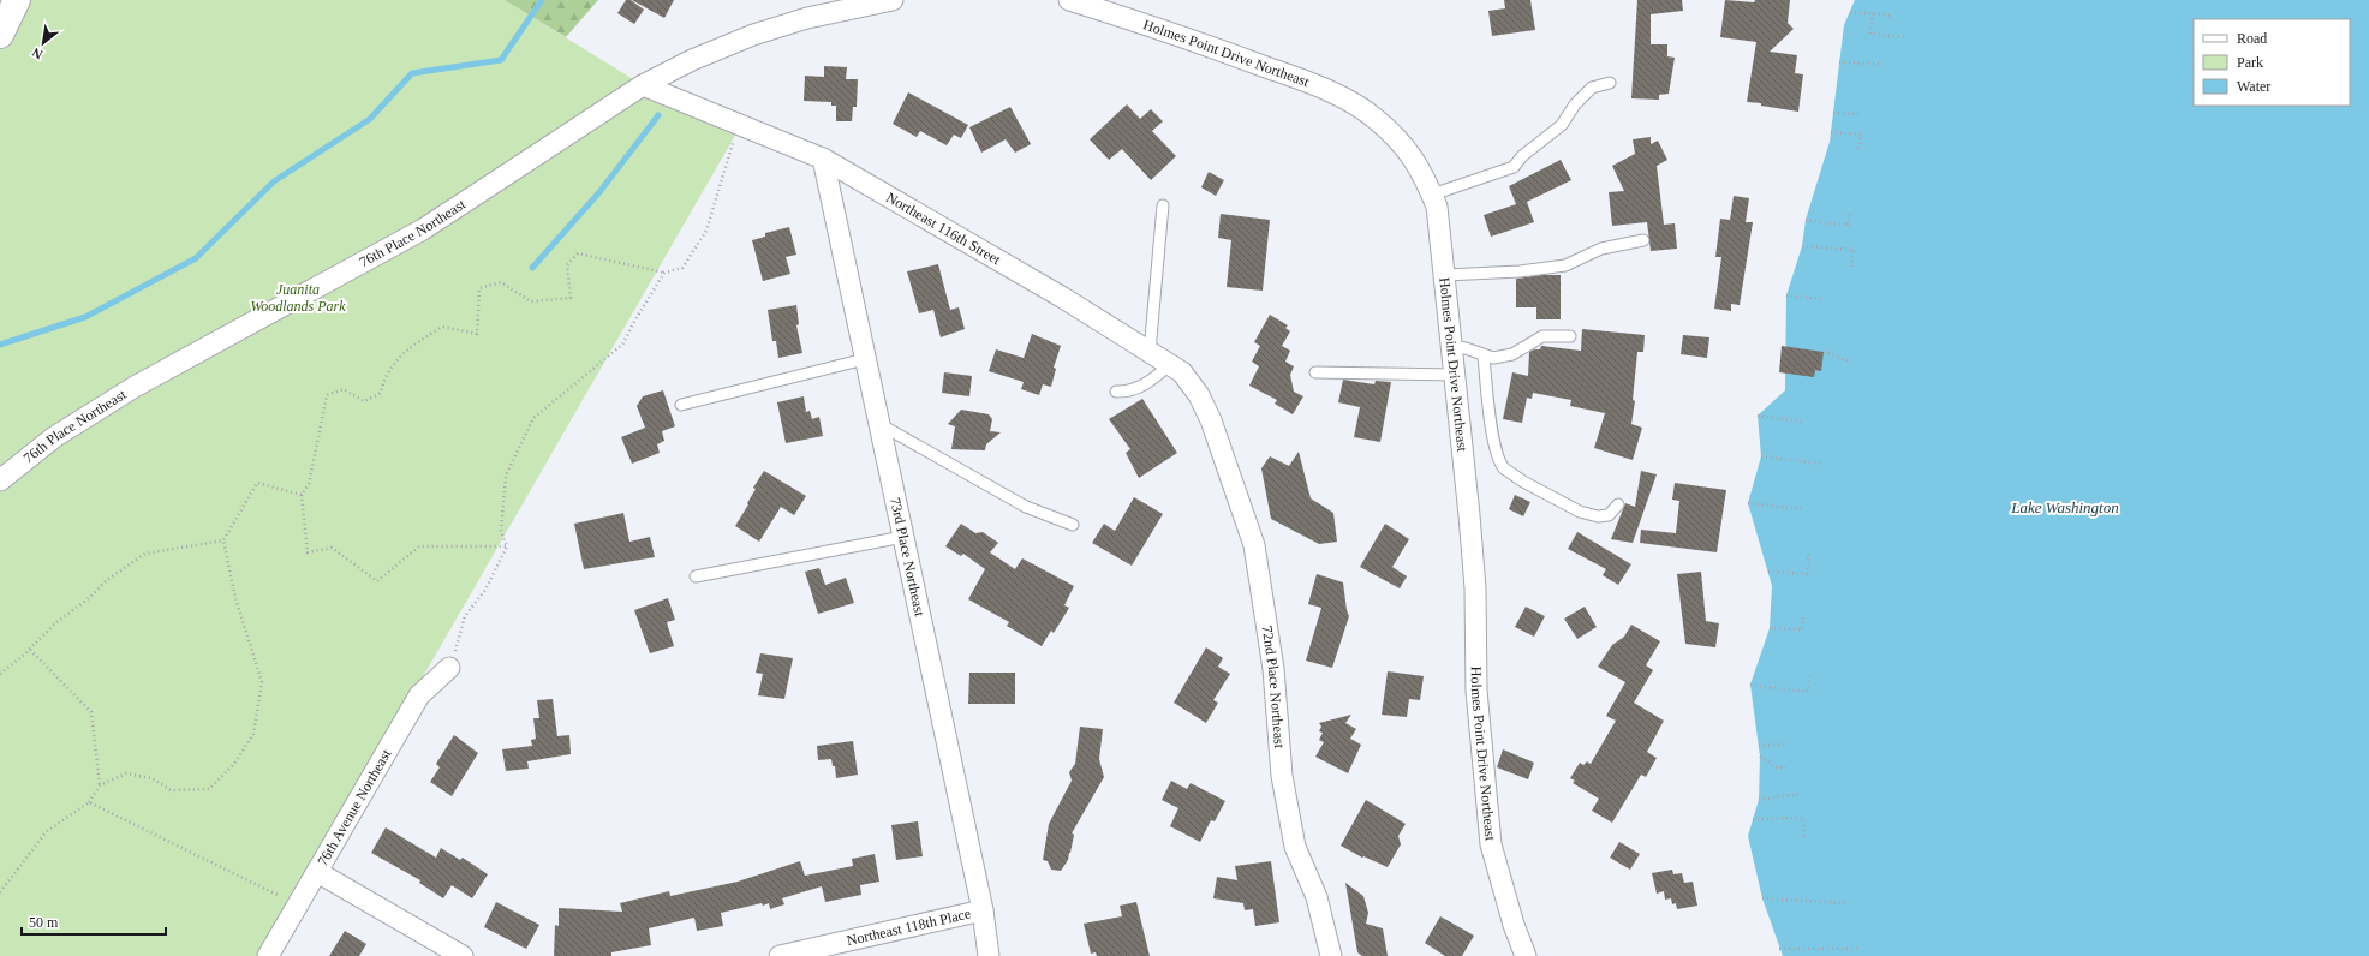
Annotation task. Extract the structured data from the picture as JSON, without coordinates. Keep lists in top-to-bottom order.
{
  "streets": {
    "street": [
      "Holmes Point Drive Northeast",
      "Northeast 116th Street",
      "76th Place Northeast",
      "73rd Place Northeast",
      "72nd Place Northeast",
      "76th Avenue Northeast",
      "Northeast 118th Place"
    ]
  },
  "crossings": [
    ["Northeast 116th Street", "76th Place Northeast"],
    ["Northeast 116th Street", "73rd Place Northeast"],
    ["Northeast 116th Street", "72nd Place Northeast"],
    ["73rd Place Northeast", "Northeast 118th Place"]
  ],
  "water": ["Lake Washington"],
  "parks": ["Juanita Woodlands Park"],
  "legend": ["Road", "Park", "Water"],
  "scale_bar": "50 m",
  "north": "bottom left"
}
